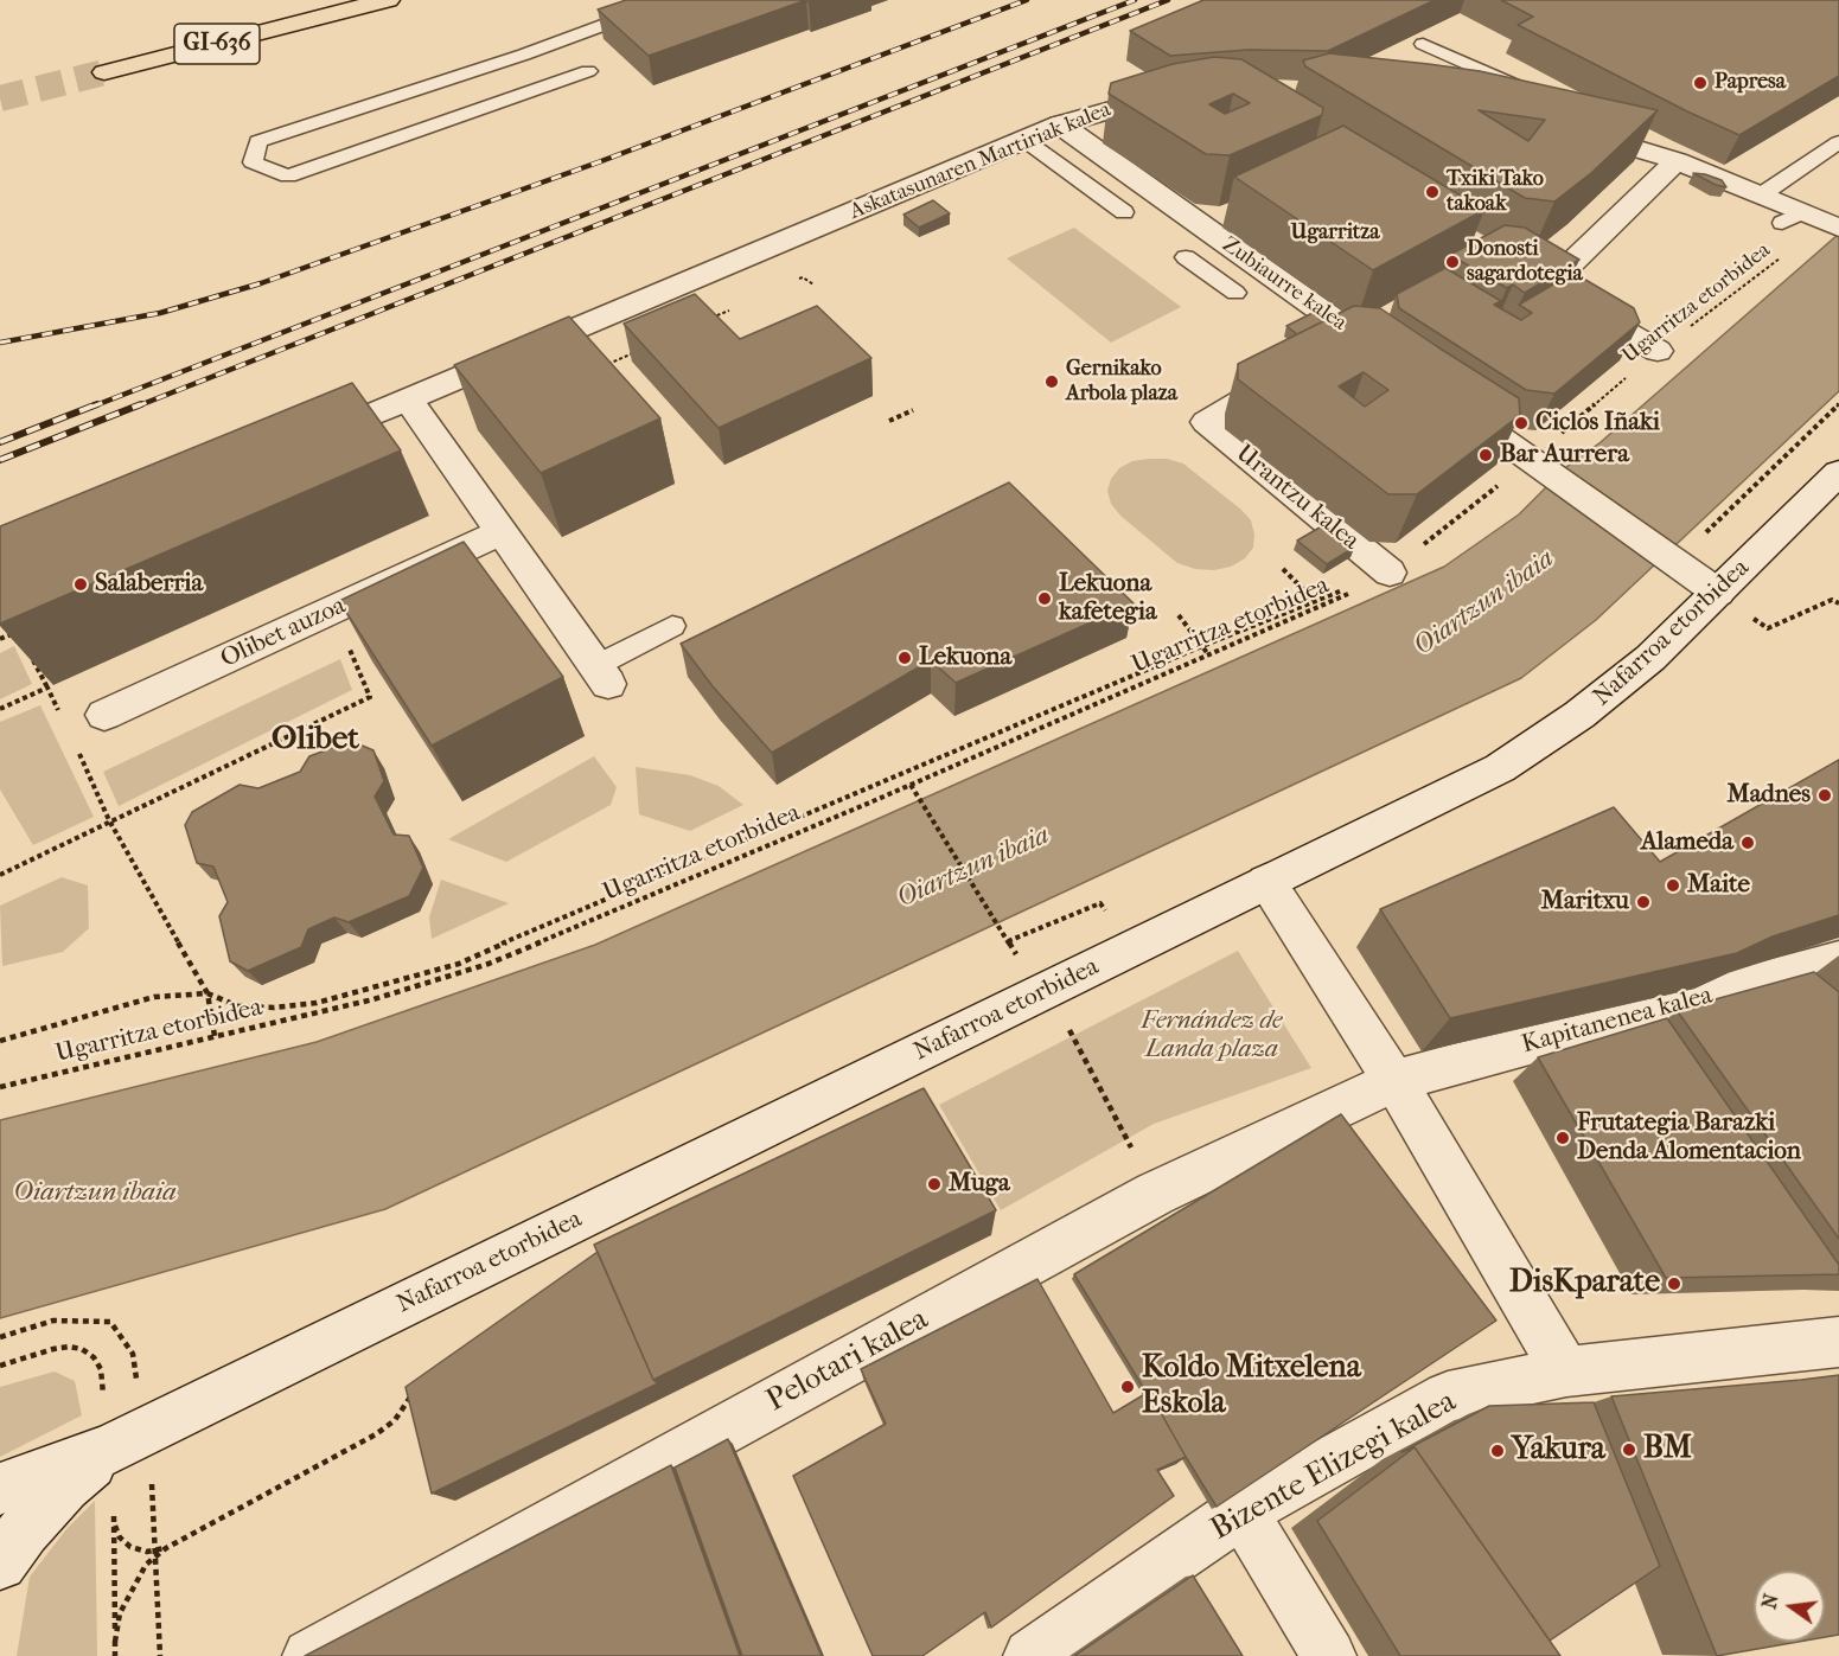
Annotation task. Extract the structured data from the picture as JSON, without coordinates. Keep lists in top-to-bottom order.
{
  "streets": {
    "main road": ["GI-636"],
    "street": [
      "Askatasunaren Martiriak kalea",
      "Zubiaurre kalea",
      "Urantzu kalea",
      "Olibet auzoa",
      "Nafarroa etorbidea",
      "Kapitanenea kalea",
      "Pelotari kalea",
      "Bizente Elizegi kalea"
    ],
    "path": ["Ugarritza etorbidea"]
  },
  "crossings": [
    ["Askatasunaren Martiriak kalea", "Zubiaurre kalea"],
    ["Ugarritza etorbidea", "Urantzu kalea"],
    ["Kapitanenea kalea", "Pelotari kalea"]
  ],
  "districts": ["Ugarritza", "Olibet"],
  "water": ["Oiartzun ibaia"],
  "parks": ["Fernández de Landa plaza"],
  "places": [
    "Papresa",
    "Txiki Tako takoak",
    "Donosti sagardotegia",
    "Gernikako Arbola plaza",
    "Ciclos Iñaki",
    "Bar Aurrera",
    "Salaberria",
    "Lekuona kafetegia",
    "Lekuona",
    "Madnes",
    "Alameda",
    "Maite",
    "Maritxu",
    "Frutategia Barazki Denda Alomentacion",
    "Muga",
    "DisKparate",
    "Koldo Mitxelena Eskola",
    "BM",
    "Yakura"
  ],
  "north": "left"
}
